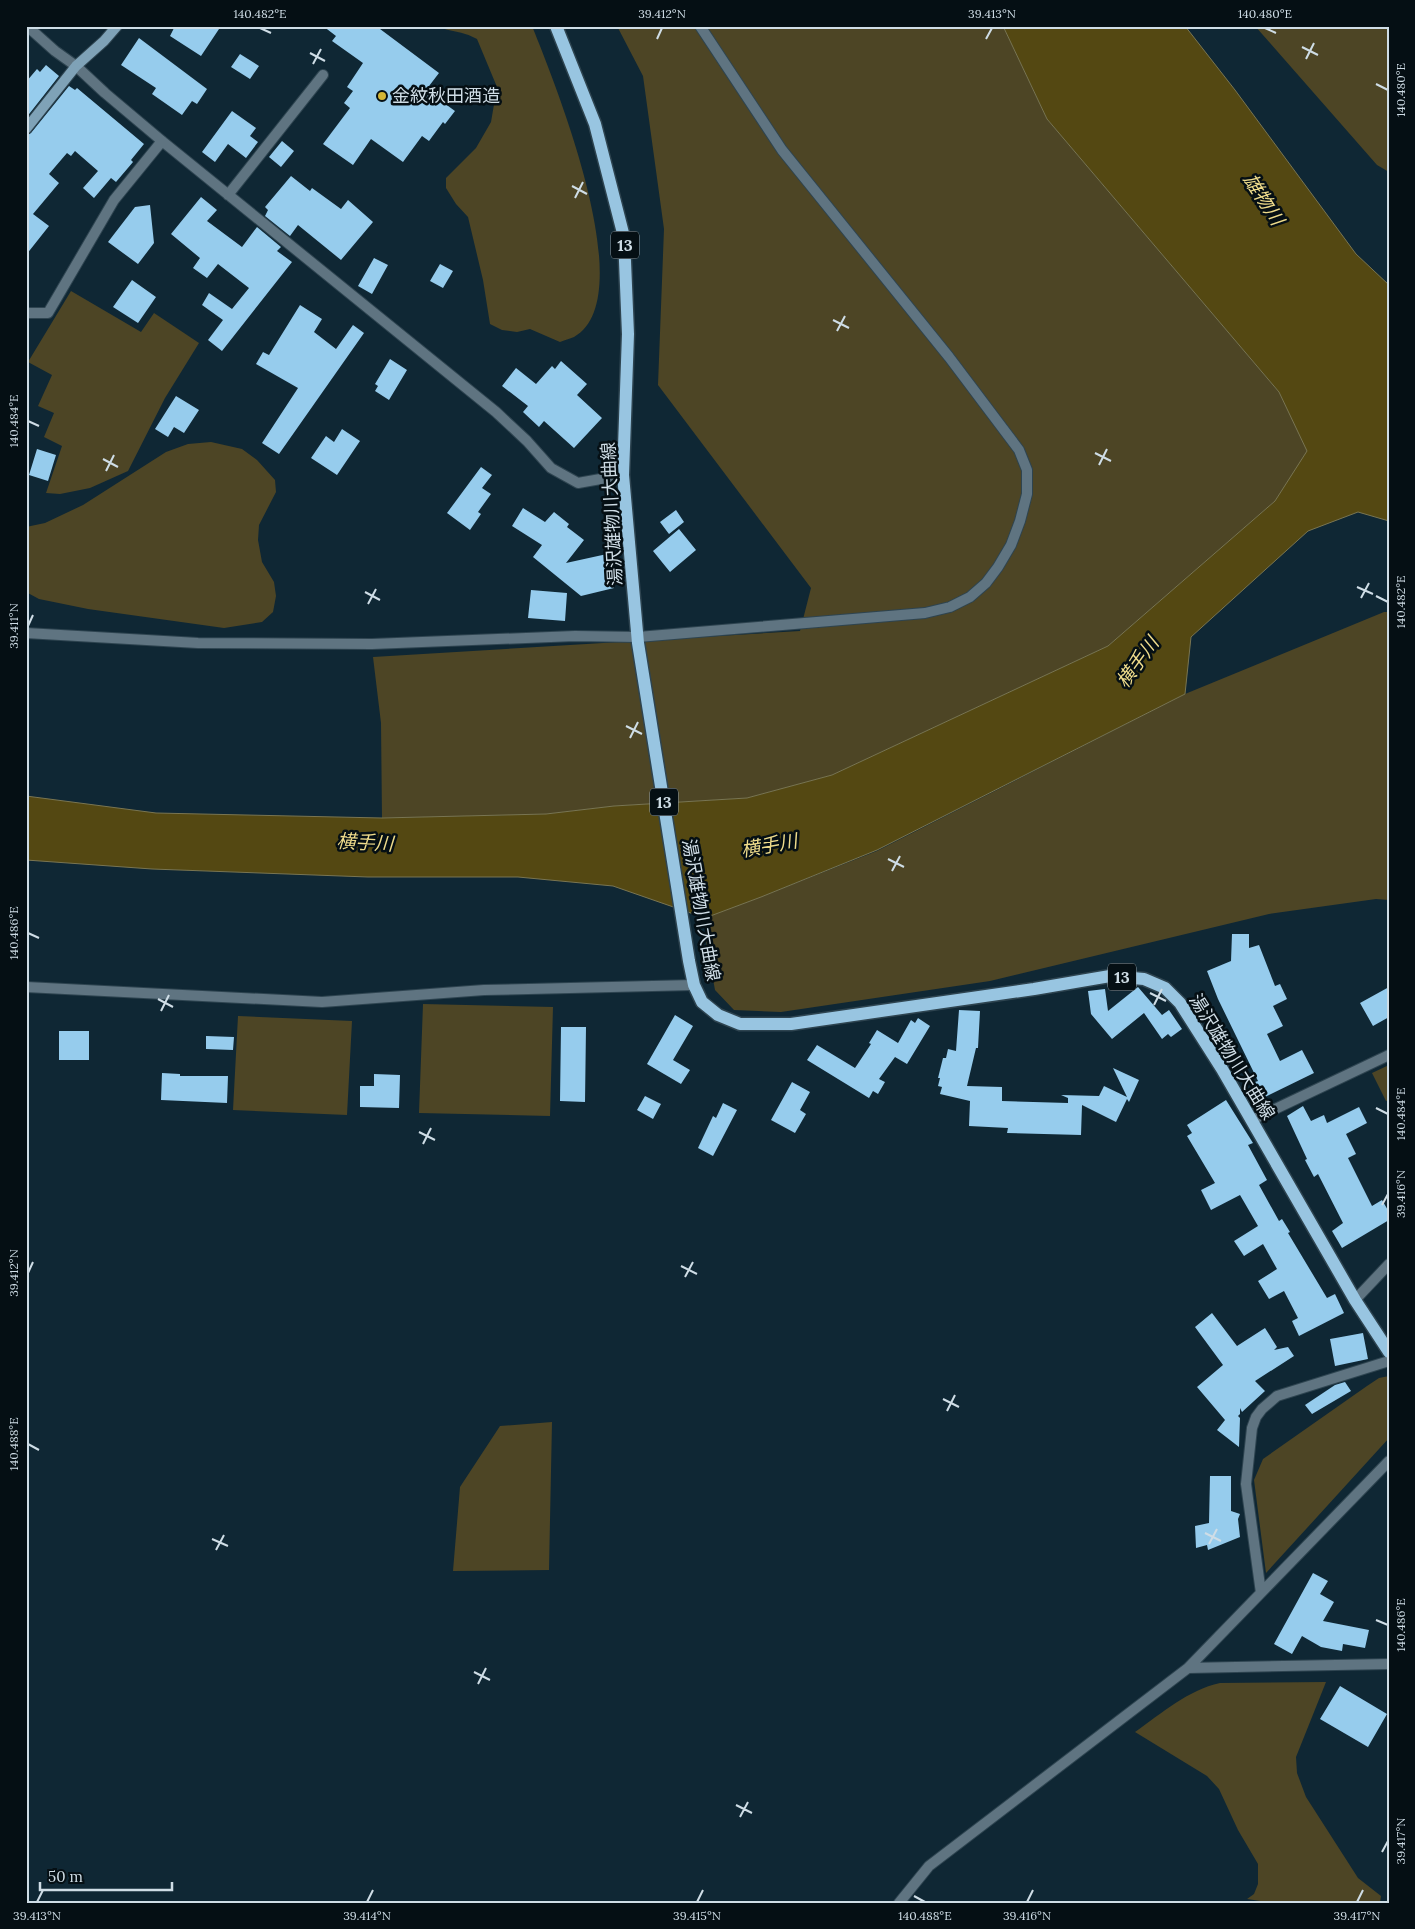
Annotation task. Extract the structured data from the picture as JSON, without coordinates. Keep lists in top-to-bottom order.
{
  "streets": {
    "main road": ["13", "湯沢雄物川大曲線"]
  },
  "water": ["雄物川", "横手川"],
  "places": ["金紋秋田酒造"],
  "scale_bar": "50 m",
  "coordinates": [
    "140.482°E",
    "39.412°N",
    "39.413°N",
    "140.480°E",
    "140.484°E",
    "39.411°N",
    "140.486°E",
    "39.416°N",
    "140.488°E",
    "39.417°N",
    "39.414°N",
    "39.415°N"
  ]
}
